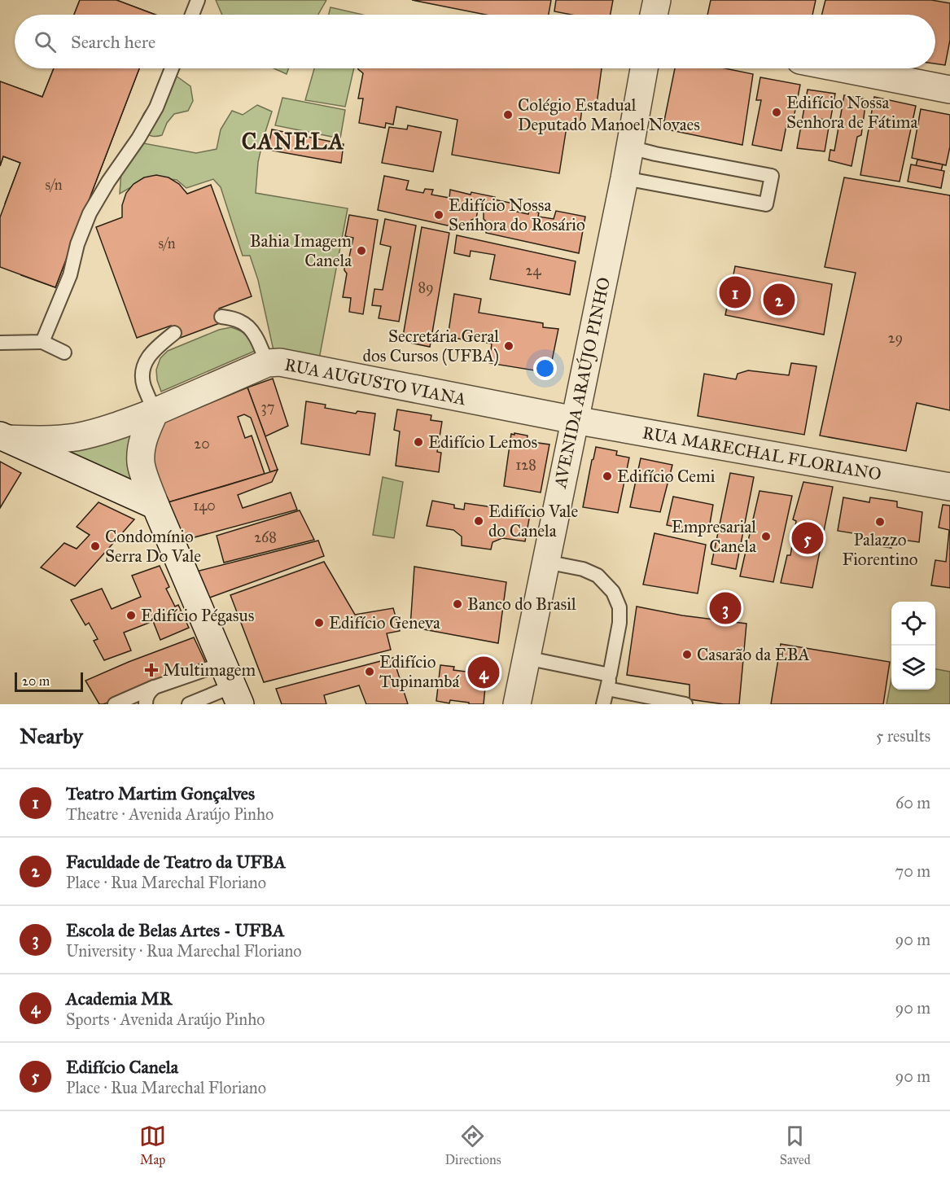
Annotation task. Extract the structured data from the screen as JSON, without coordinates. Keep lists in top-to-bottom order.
{
  "streets": {
    "street": ["RUA AUGUSTO VIANA", "AVENIDA ARAÚJO PINHO", "RUA MARECHAL FLORIANO"]
  },
  "crossings": [
    ["RUA AUGUSTO VIANA", "AVENIDA ARAÚJO PINHO"],
    ["RUA AUGUSTO VIANA", "RUA MARECHAL FLORIANO"],
    ["AVENIDA ARAÚJO PINHO", "RUA MARECHAL FLORIANO"]
  ],
  "districts": ["CANELA"],
  "places": {
    "other": [
      "Edifício Nossa Senhora de Fátima",
      "Colégio Estadual Deputado Manoel Novaes",
      "Edifício Nossa Senhora do Rosário",
      "Bahia Imagem Canela",
      "Secretária Geral dos Cursos (UFBA)",
      "Edifício Lemos",
      "Edifício Cemi",
      "Edifício Vale do Canela",
      "Palazzo Fiorentino",
      "Empresarial Canela",
      "Condomínio Serra Do Vale",
      "Banco do Brasil",
      "Edifício Pégasus",
      "Edifício Geneva",
      "Casarão da EBA",
      "Edifício Tupinambá"
    ],
    "health": ["Multimagem"]
  },
  "house_numbers": [
    "s/n",
    "s/n",
    "24",
    "89",
    "29",
    "37",
    "20",
    "128",
    "140",
    "268"
  ],
  "scale_bar": "20 m",
  "page": {
    "search": "Search here",
    "pins": [
      "1",
      "2",
      "5",
      "3",
      "4"
    ],
    "scale": "20 m",
    "heading": ["Nearby", "5 results"],
    "list": [
      {
        "mark": "1",
        "name": "Teatro Martim Gonçalves",
        "note": "Theatre · Avenida Araújo Pinho",
        "value": "60 m"
      },
      {
        "mark": "2",
        "name": "Faculdade de Teatro da UFBA",
        "note": "Place · Rua Marechal Floriano",
        "value": "70 m"
      },
      {
        "mark": "3",
        "name": "Escola de Belas Artes - UFBA",
        "note": "University · Rua Marechal Floriano",
        "value": "90 m"
      },
      {
        "mark": "4",
        "name": "Academia MR",
        "note": "Sports · Avenida Araújo Pinho",
        "value": "90 m"
      },
      {
        "mark": "5",
        "name": "Edifício Canela",
        "note": "Place · Rua Marechal Floriano",
        "value": "90 m"
      }
    ],
    "nav": ["Map", "Directions", "Saved"]
  }
}
